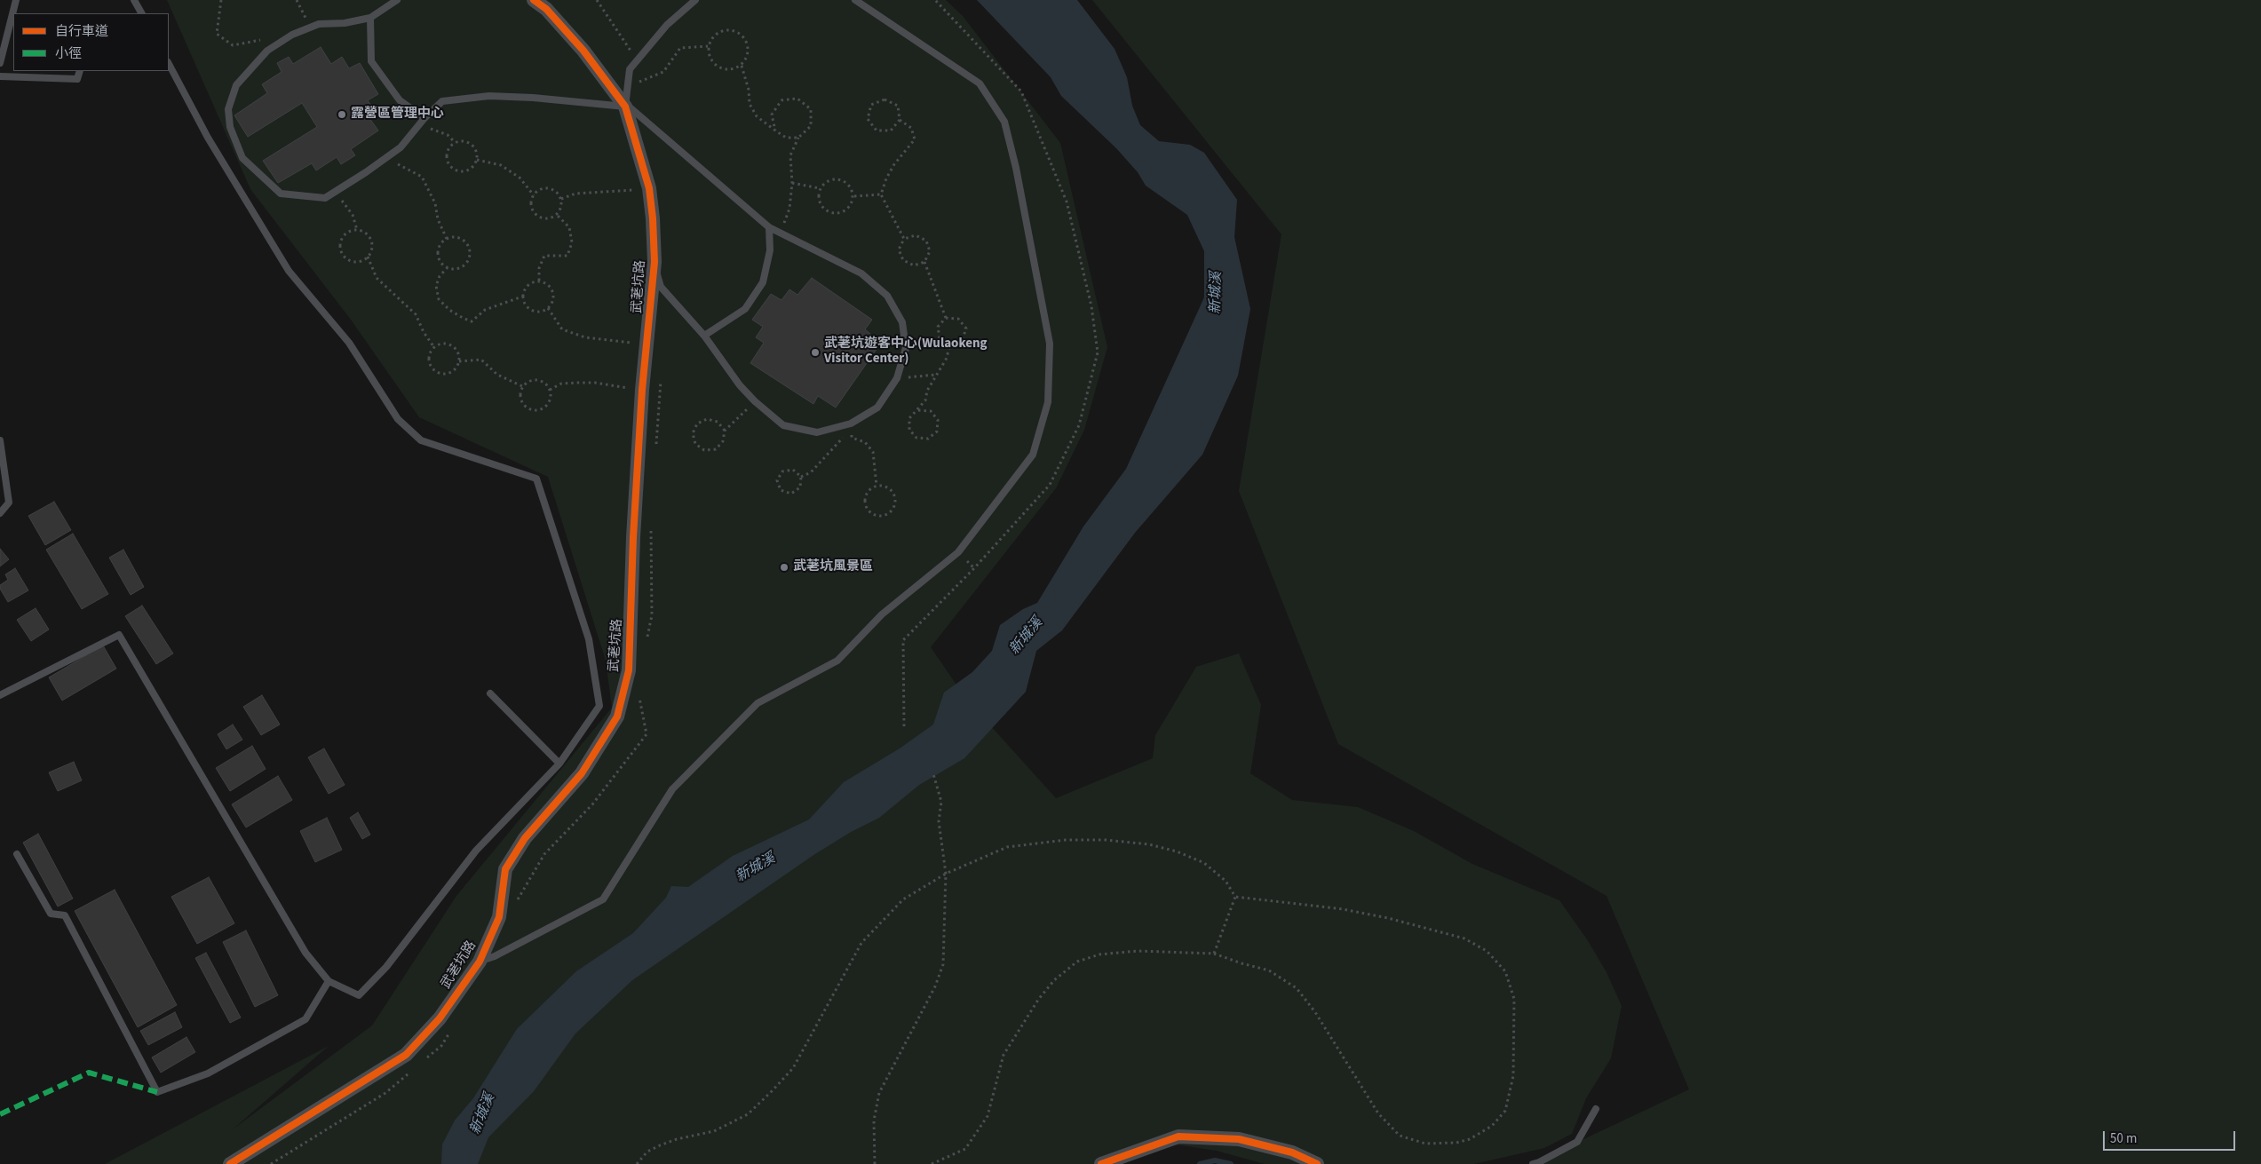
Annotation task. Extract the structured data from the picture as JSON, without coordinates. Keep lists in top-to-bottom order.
{
  "streets": {
    "street": ["武荖坑路"]
  },
  "water": ["新城溪"],
  "places": ["露營區管理中心", "武荖坑遊客中心(Wulaokeng Visitor Center)", "武荖坑風景區"],
  "legend": ["自行車道", "小徑"],
  "scale_bar": "50 m"
}
